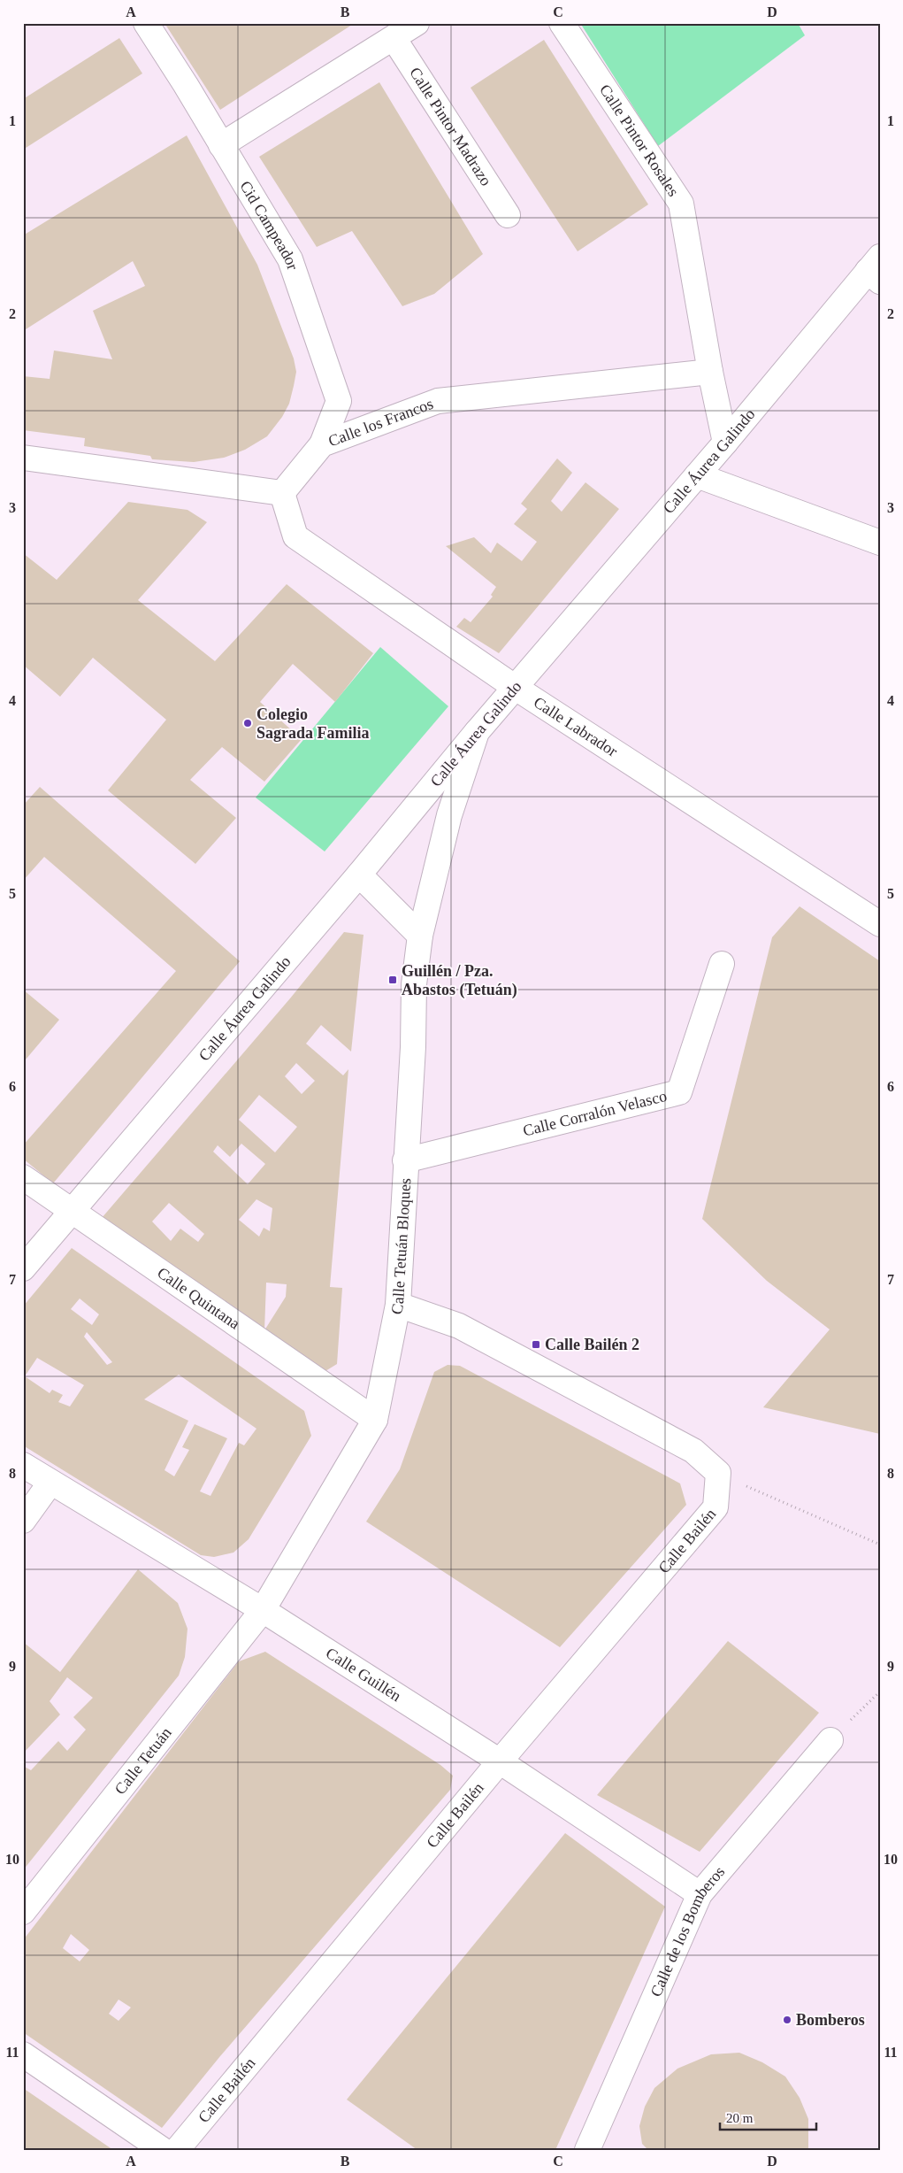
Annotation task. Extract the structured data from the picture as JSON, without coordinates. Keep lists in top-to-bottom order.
{
  "streets": {
    "street": [
      "Calle Pintor Madrazo",
      "Calle Pintor Rosales",
      "Cid Campeador",
      "Calle los Francos",
      "Calle Áurea Galindo",
      "Calle Labrador",
      "Calle Corralón Velasco",
      "Calle Tetuán Bloques",
      "Calle Quintana",
      "Calle Bailén",
      "Calle Guillén",
      "Calle Tetuán",
      "Calle de los Bomberos"
    ]
  },
  "crossings": [
    ["Calle Pintor Rosales", "Calle los Francos"],
    ["Calle Pintor Rosales", "Calle Áurea Galindo"],
    ["Cid Campeador", "Calle los Francos"],
    ["Calle los Francos", "Calle Labrador"],
    ["Calle Áurea Galindo", "Calle Labrador"],
    ["Calle Áurea Galindo", "Calle Tetuán Bloques"],
    ["Calle Áurea Galindo", "Calle Quintana"],
    ["Calle Corralón Velasco", "Calle Tetuán Bloques"],
    ["Calle Tetuán Bloques", "Calle Quintana"],
    ["Calle Tetuán Bloques", "Calle Guillén"],
    ["Calle Tetuán Bloques", "Calle Tetuán"],
    ["Calle Bailén", "Calle Guillén"],
    ["Calle Guillén", "Calle Tetuán"],
    ["Calle Guillén", "Calle de los Bomberos"]
  ],
  "places": {
    "other": ["Colegio Sagrada Familia", "Bomberos"],
    "transit": ["Guillén / Pza. Abastos (Tetuán)", "Calle Bailén 2"]
  },
  "scale_bar": "20 m",
  "grid": {
    "columns": [
      "A",
      "B",
      "C",
      "D"
    ],
    "rows": [
      "1",
      "2",
      "3",
      "4",
      "5",
      "6",
      "7",
      "8",
      "9",
      "10",
      "11"
    ]
  }
}
